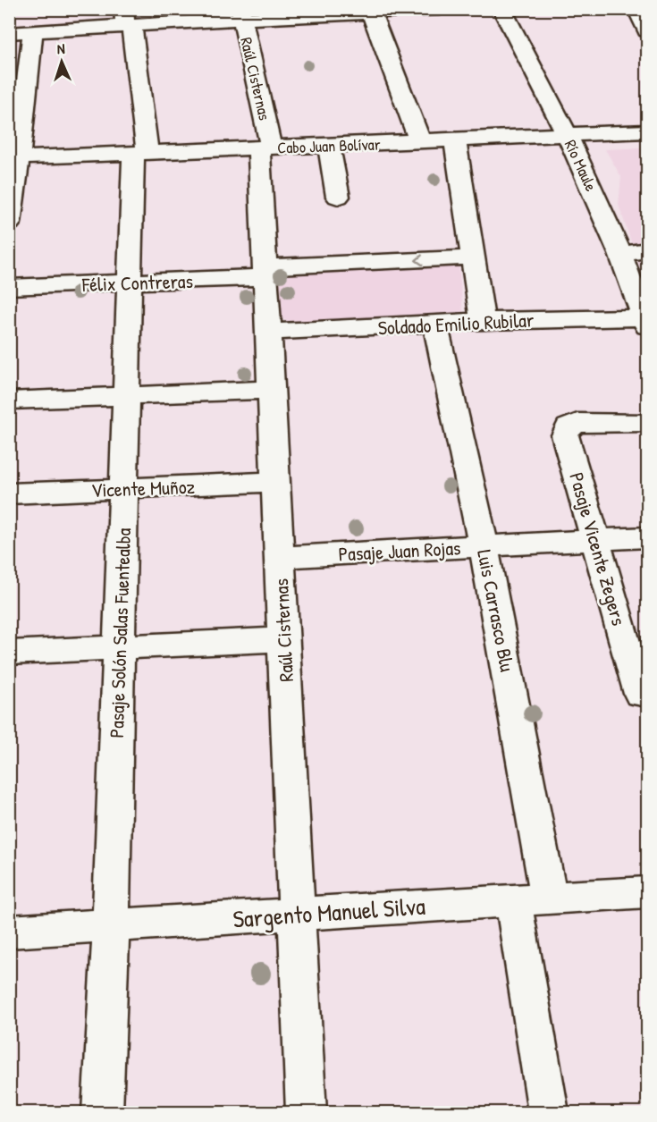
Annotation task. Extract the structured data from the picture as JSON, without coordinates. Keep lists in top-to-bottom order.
{
  "streets": {
    "street": [
      "Raúl Cisternas",
      "Cabo Juan Bolívar",
      "Río Maule",
      "Félix Contreras",
      "Soldado Emilio Rubilar",
      "Vicente Muñoz",
      "Pasaje Vicente Zegers",
      "Pasaje Juan Rojas",
      "Luis Carrasco Blu",
      "Pasaje Solón Salas Fuentealba",
      "Sargento Manuel Silva"
    ]
  },
  "crossings": [
    ["Raúl Cisternas", "Cabo Juan Bolívar"],
    ["Raúl Cisternas", "Félix Contreras"],
    ["Raúl Cisternas", "Soldado Emilio Rubilar"],
    ["Raúl Cisternas", "Vicente Muñoz"],
    ["Raúl Cisternas", "Pasaje Juan Rojas"],
    ["Raúl Cisternas", "Sargento Manuel Silva"],
    ["Cabo Juan Bolívar", "Río Maule"],
    ["Cabo Juan Bolívar", "Pasaje Solón Salas Fuentealba"],
    ["Río Maule", "Soldado Emilio Rubilar"],
    ["Félix Contreras", "Pasaje Solón Salas Fuentealba"],
    ["Soldado Emilio Rubilar", "Luis Carrasco Blu"],
    ["Vicente Muñoz", "Pasaje Solón Salas Fuentealba"],
    ["Pasaje Vicente Zegers", "Pasaje Juan Rojas"],
    ["Pasaje Juan Rojas", "Luis Carrasco Blu"],
    ["Luis Carrasco Blu", "Sargento Manuel Silva"],
    ["Pasaje Solón Salas Fuentealba", "Sargento Manuel Silva"]
  ],
  "north": "top"
}
